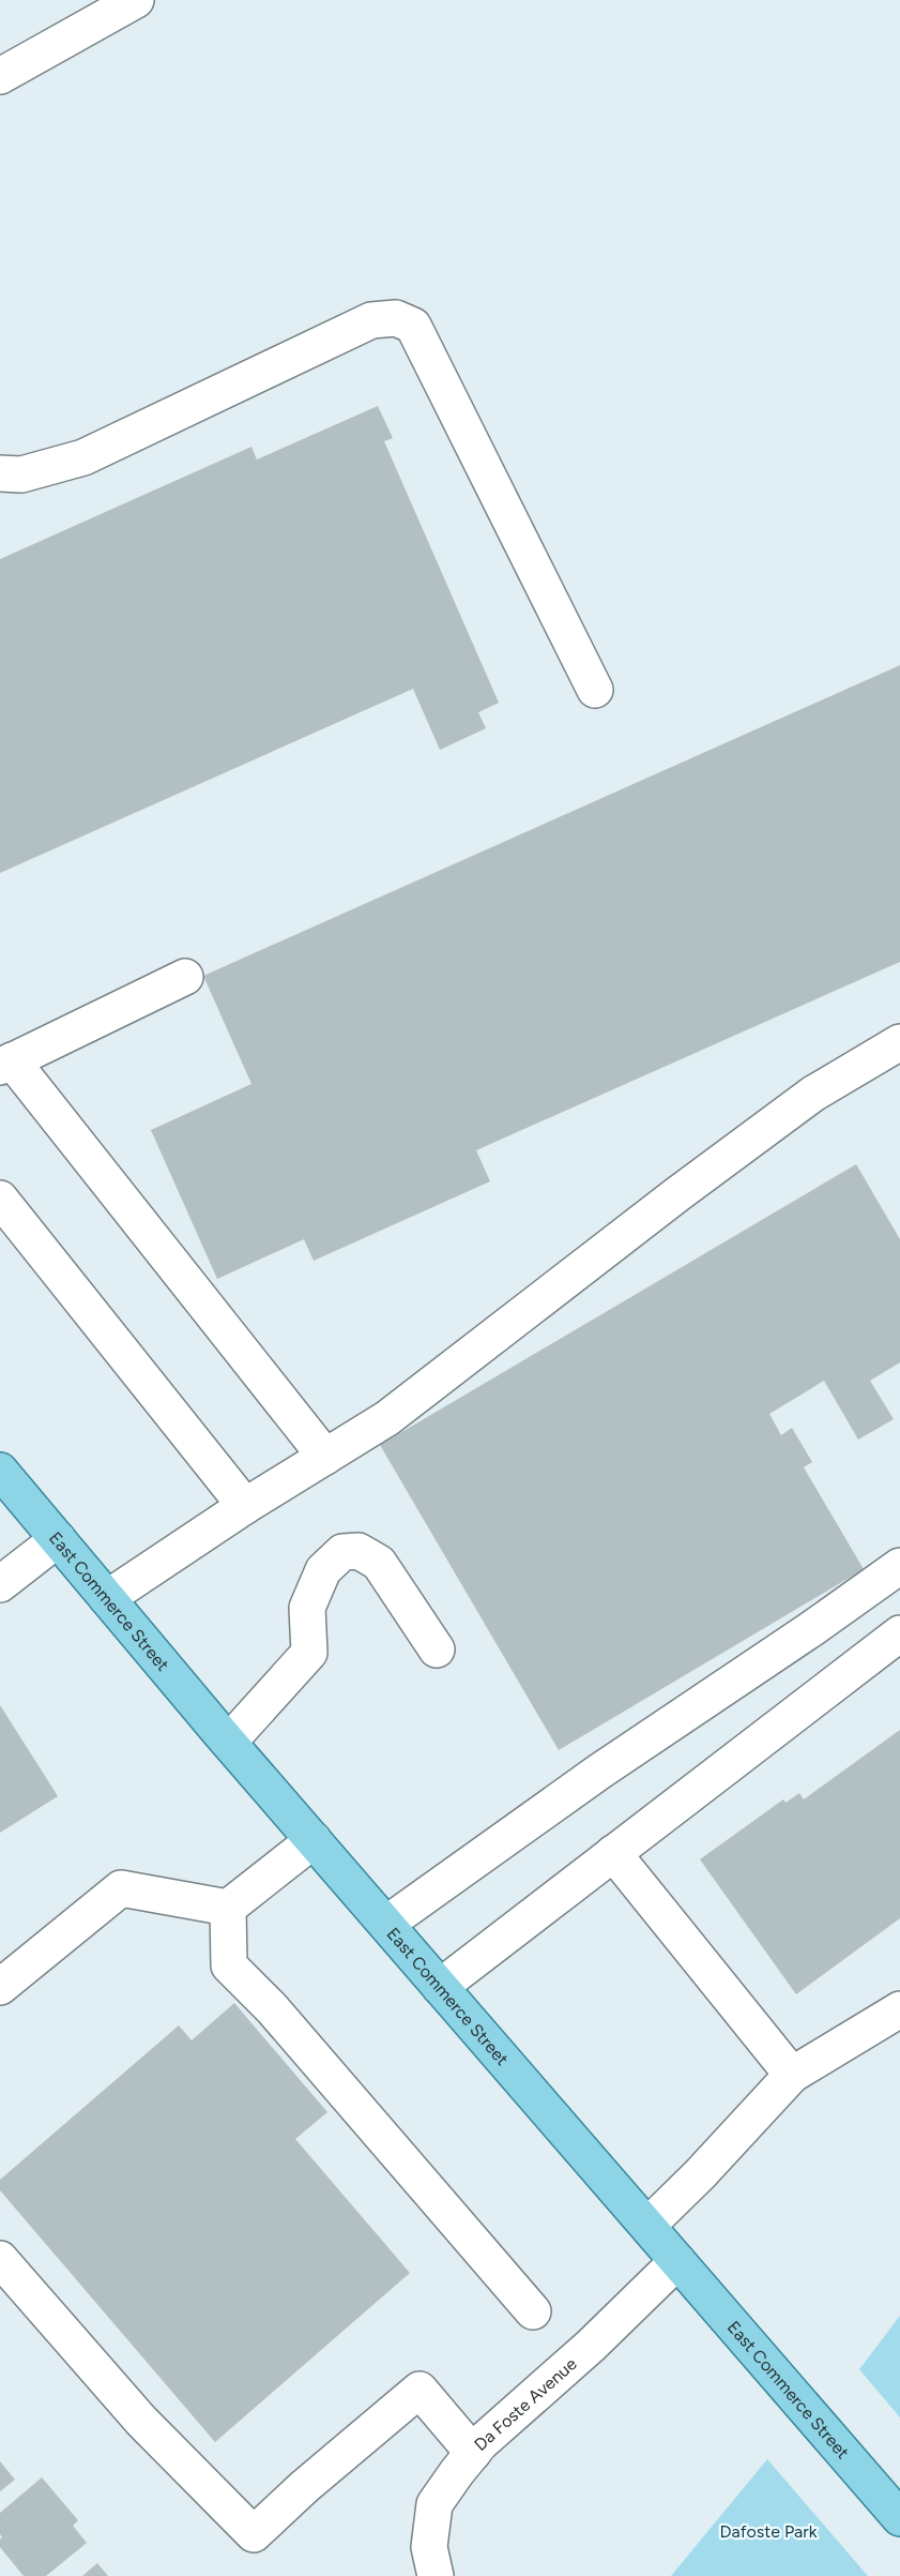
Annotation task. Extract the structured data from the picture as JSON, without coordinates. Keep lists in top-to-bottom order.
{
  "streets": {
    "main road": ["East Commerce Street"],
    "street": ["Da Foste Avenue"]
  },
  "crossings": [
    ["East Commerce Street", "Da Foste Avenue"]
  ],
  "parks": ["Dafoste Park"]
}
